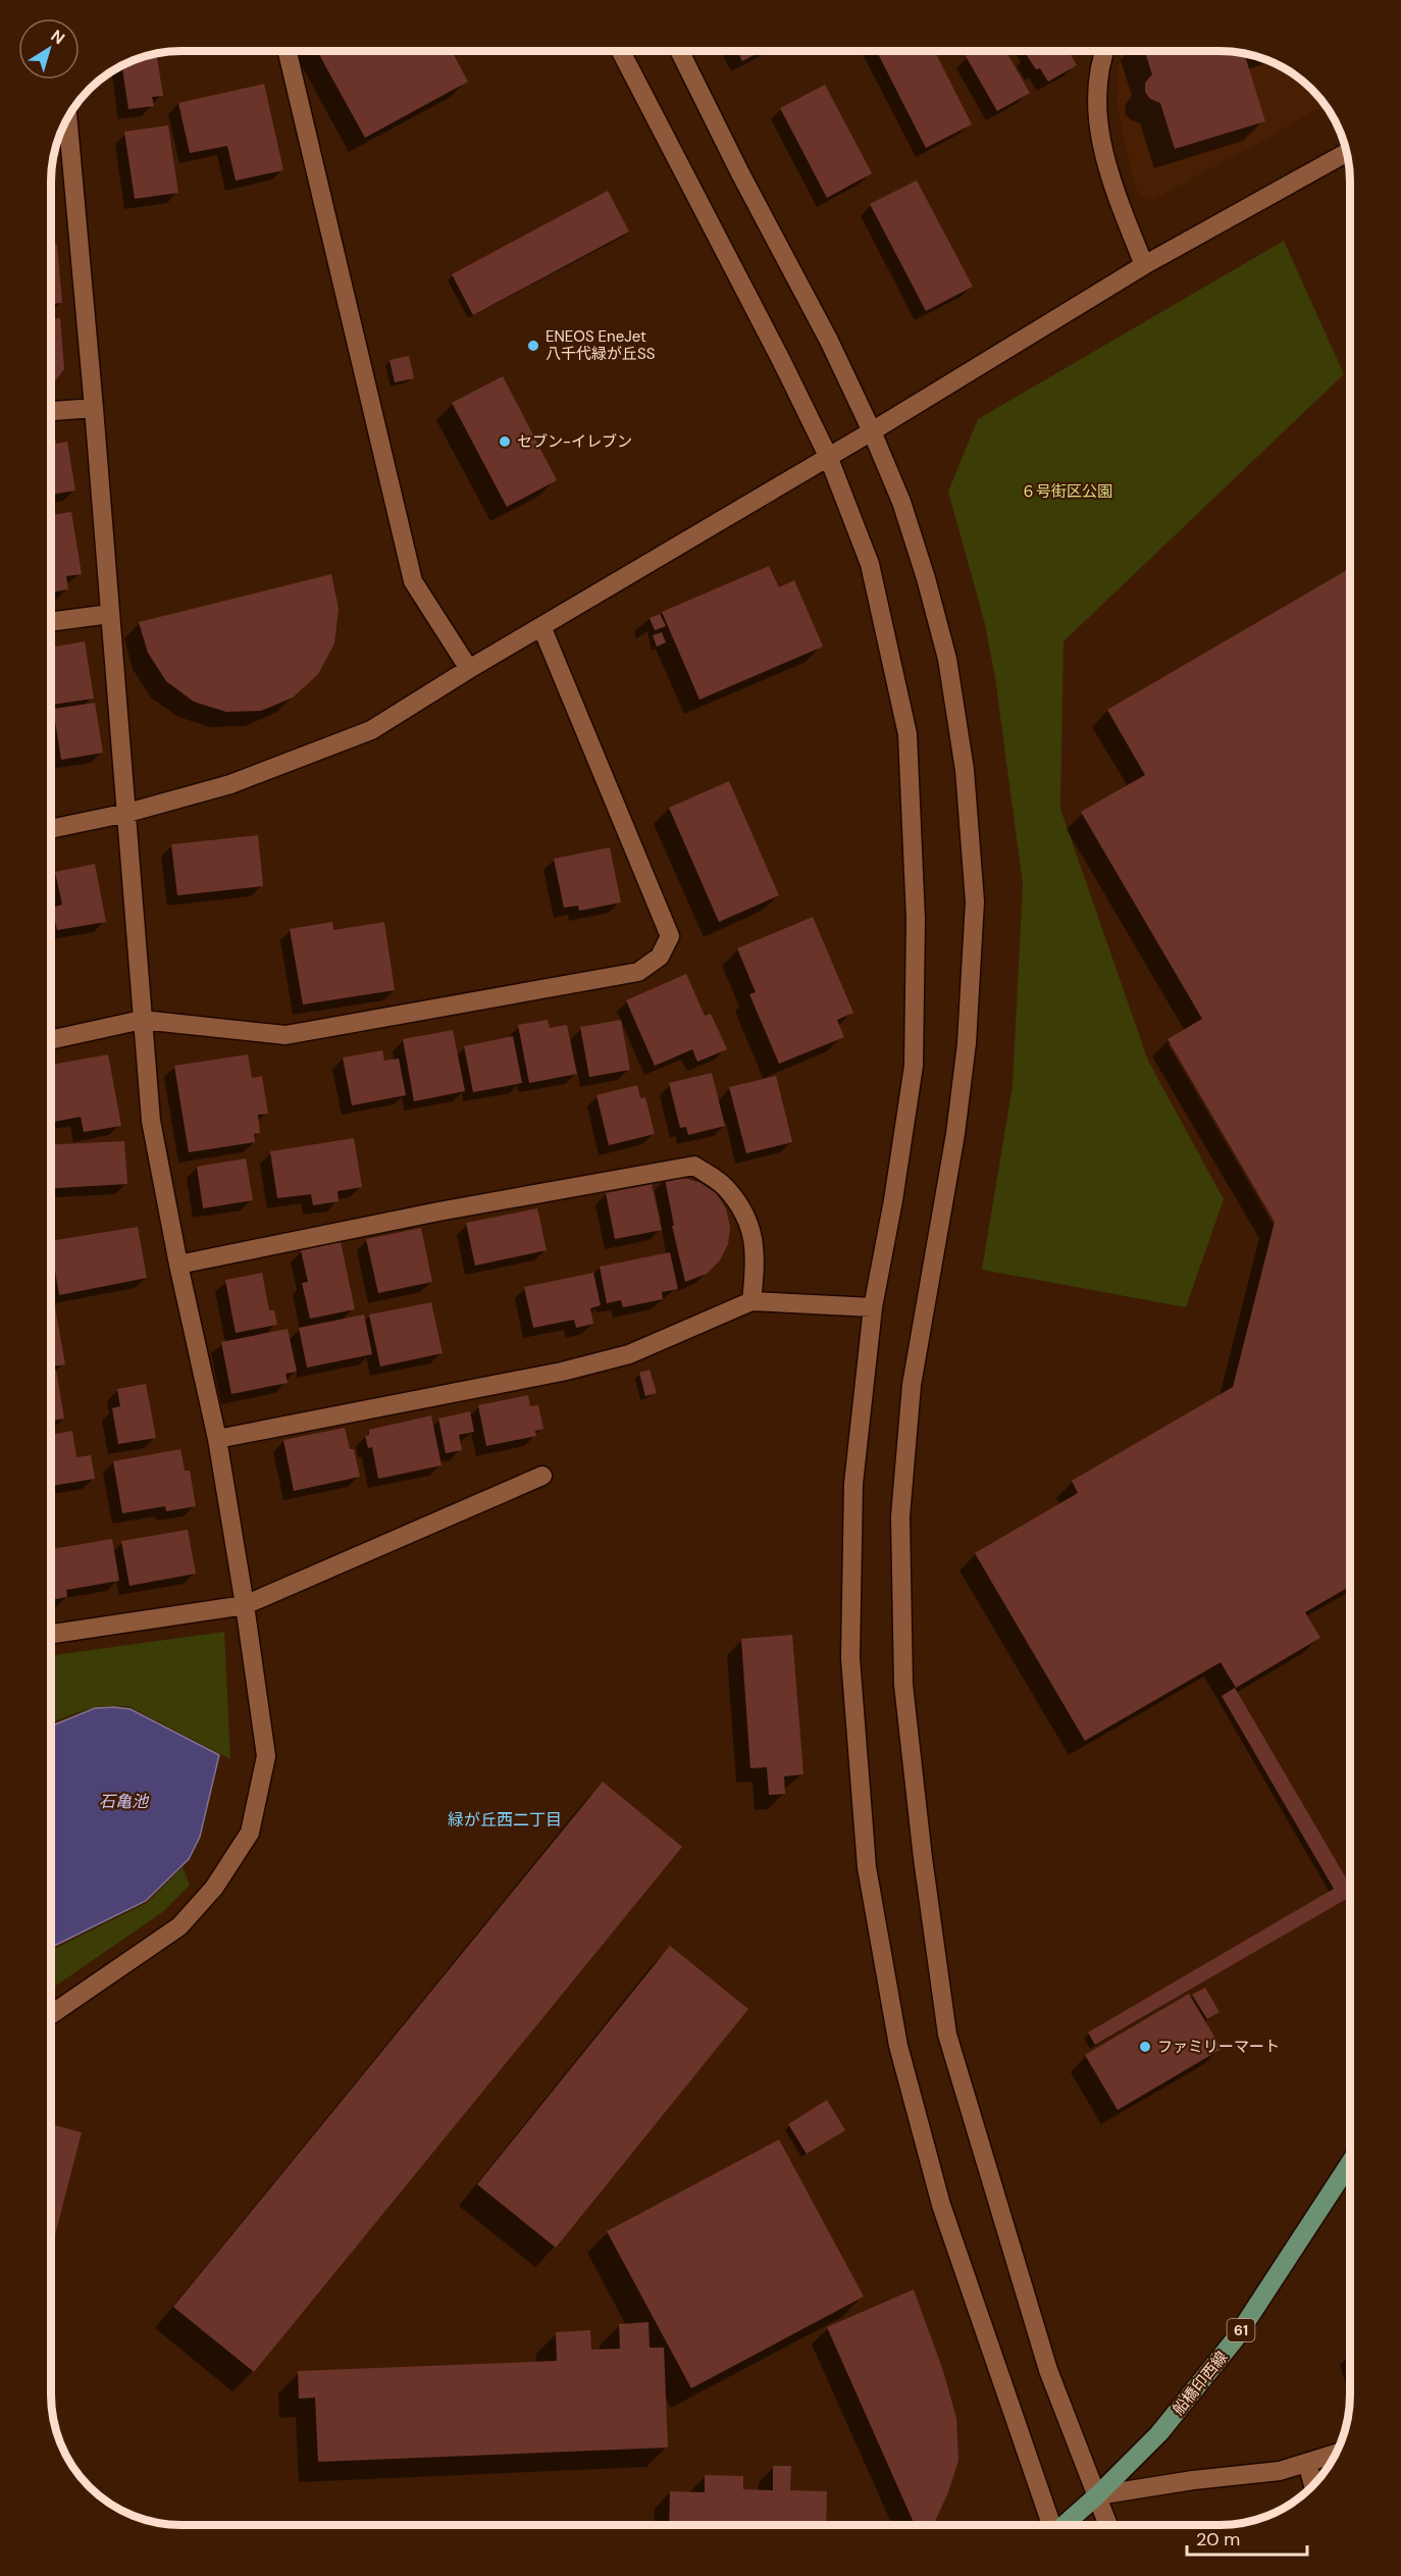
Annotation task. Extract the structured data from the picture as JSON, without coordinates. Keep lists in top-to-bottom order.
{
  "streets": {
    "main road": ["61", "船橋印西線"]
  },
  "districts": ["緑が丘西二丁目"],
  "water": ["石亀池"],
  "parks": ["６号街区公園"],
  "places": ["ENEOS EneJet 八千代緑が丘SS", "セブン-イレブン", "ファミリーマート"],
  "scale_bar": "20 m",
  "north": "top right"
}
